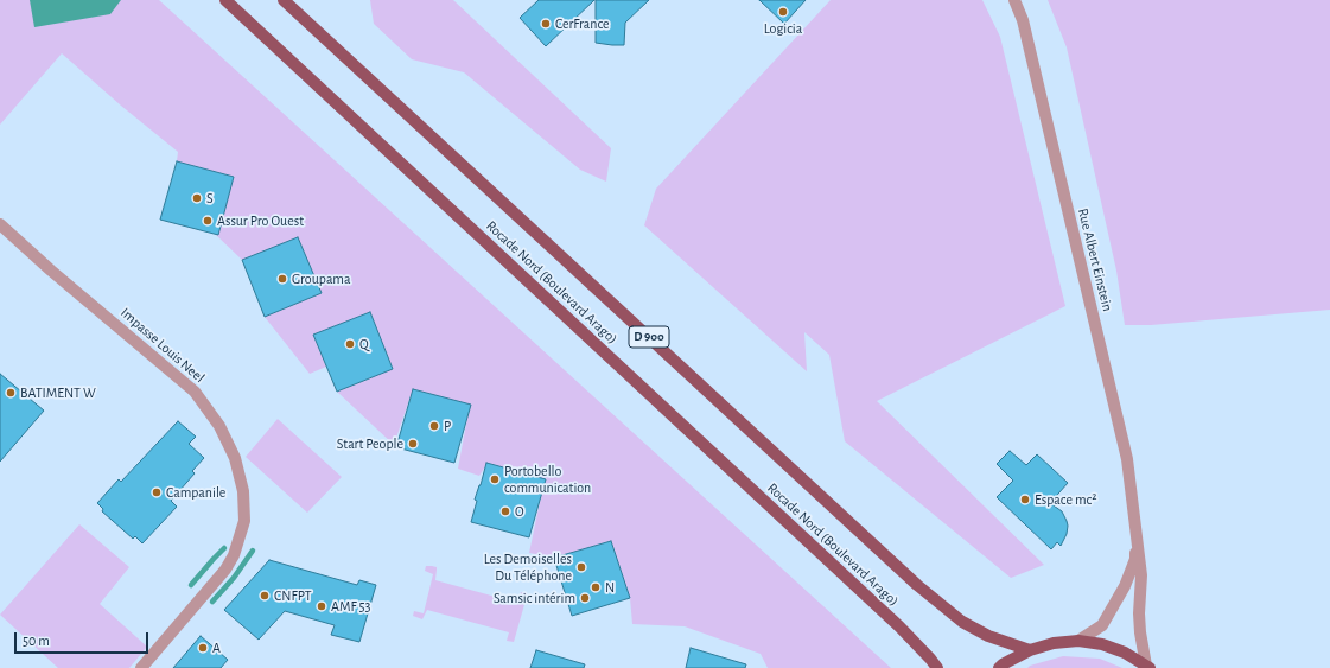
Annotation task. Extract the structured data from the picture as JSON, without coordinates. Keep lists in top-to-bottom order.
{
  "streets": {
    "main road": ["Rocade Nord (Boulevard Arago)", "D 900"],
    "street": ["Rue Albert Einstein", "Impasse Louis Neel"]
  },
  "places": [
    "Logicia",
    "CerFrance",
    "S",
    "Assur Pro Ouest",
    "Groupama",
    "Q",
    "BATIMENT W",
    "P",
    "Start People",
    "Portobello communication",
    "Campanile",
    "Espace mc²",
    "O",
    "Les Demoiselles Du Téléphone",
    "N",
    "CNFPT",
    "Samsic intérim",
    "AMF 53",
    "A"
  ],
  "scale_bar": "50 m"
}
